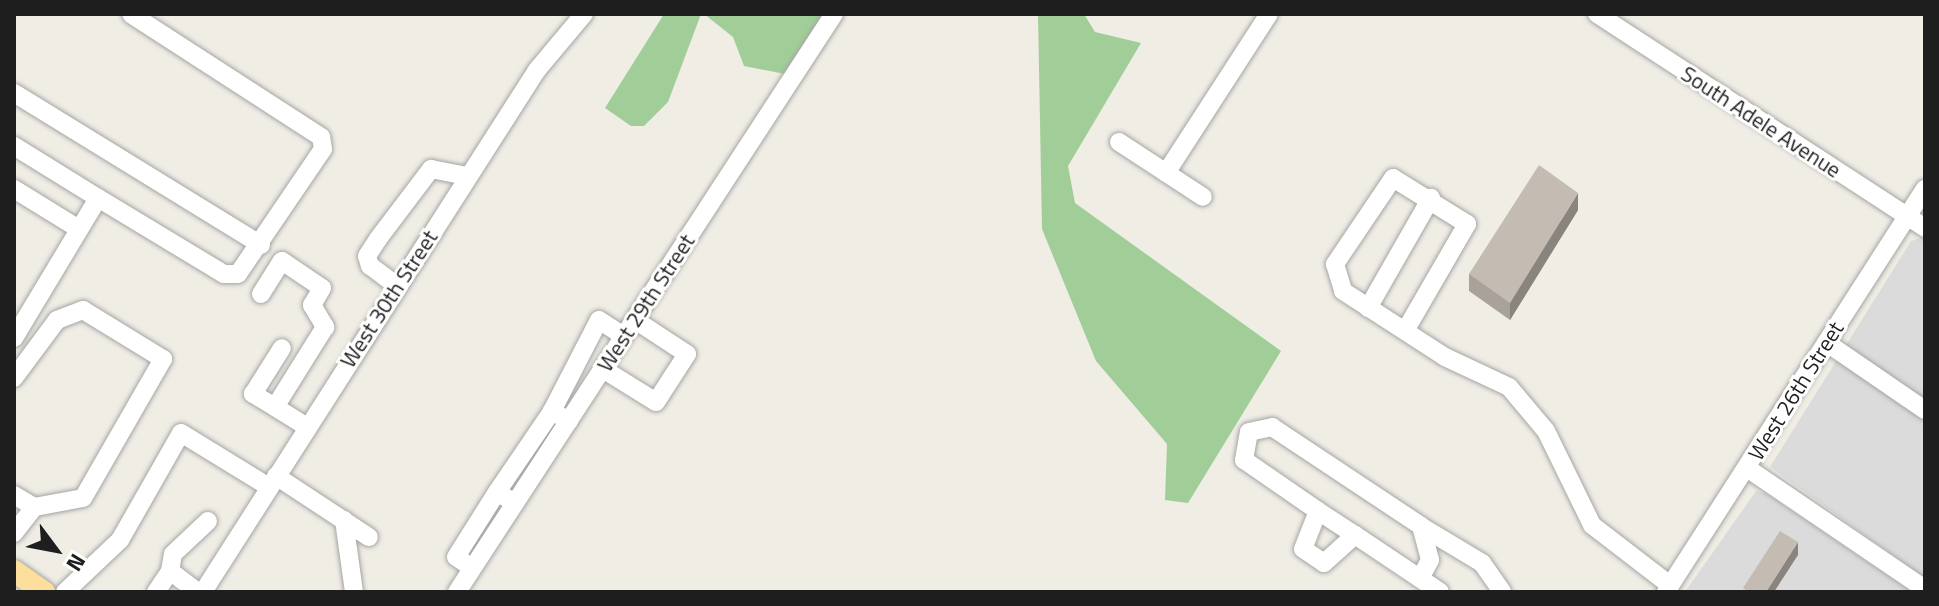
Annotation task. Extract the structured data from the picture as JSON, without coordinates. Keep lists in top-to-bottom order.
{
  "streets": {
    "street": [
      "South Adele Avenue",
      "West 30th Street",
      "West 29th Street",
      "West 26th Street"
    ]
  },
  "crossings": [
    ["South Adele Avenue", "West 26th Street"]
  ],
  "north": "bottom right"
}
